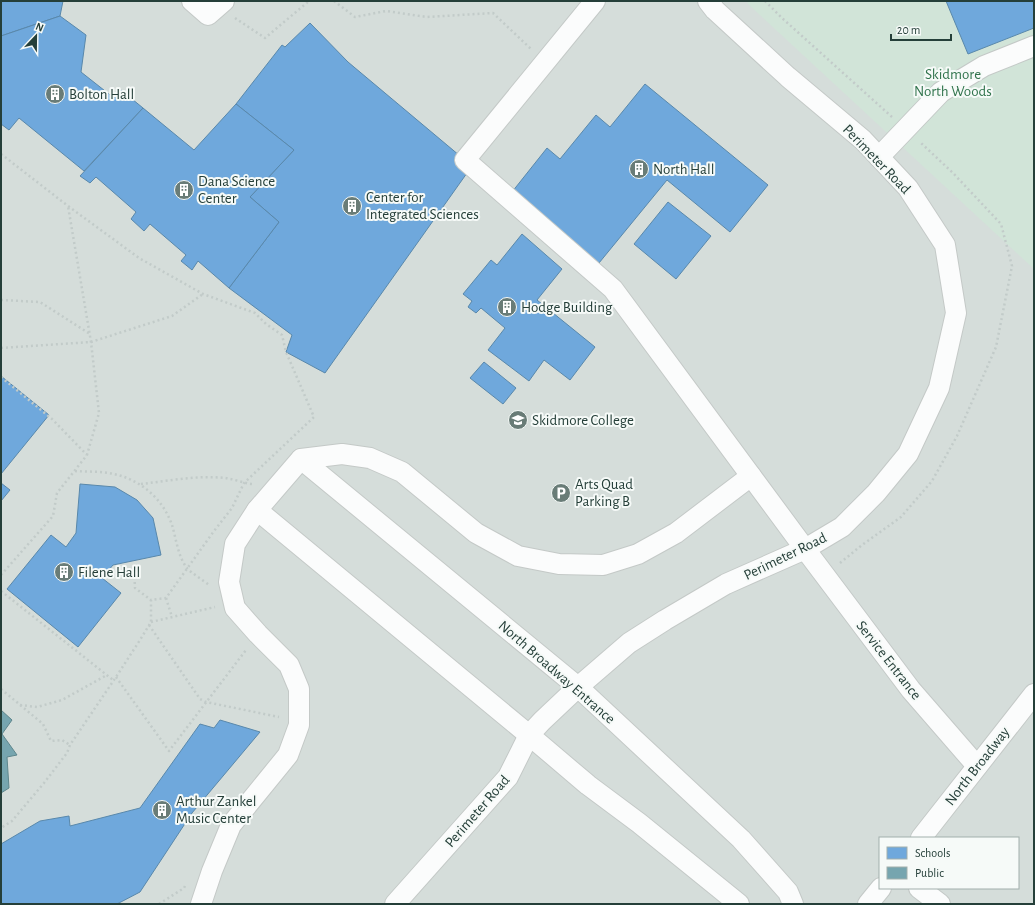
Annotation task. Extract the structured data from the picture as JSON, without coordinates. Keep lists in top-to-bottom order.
{
  "streets": {
    "street": [
      "Perimeter Road",
      "Service Entrance",
      "North Broadway Entrance",
      "North Broadway"
    ]
  },
  "crossings": [
    ["Perimeter Road", "Service Entrance"],
    ["Perimeter Road", "North Broadway Entrance"],
    ["Service Entrance", "North Broadway"]
  ],
  "parks": ["Skidmore North Woods"],
  "places": {
    "building": [
      "Bolton Hall",
      "North Hall",
      "Dana Science Center",
      "Center for Integrated Sciences",
      "Hodge Building",
      "Filene Hall",
      "Arthur Zankel Music Center"
    ],
    "school or university": ["Skidmore College"],
    "parking": ["Arts Quad Parking B"]
  },
  "legend": ["Schools", "Public"],
  "scale_bar": "20 m",
  "north": "top"
}
